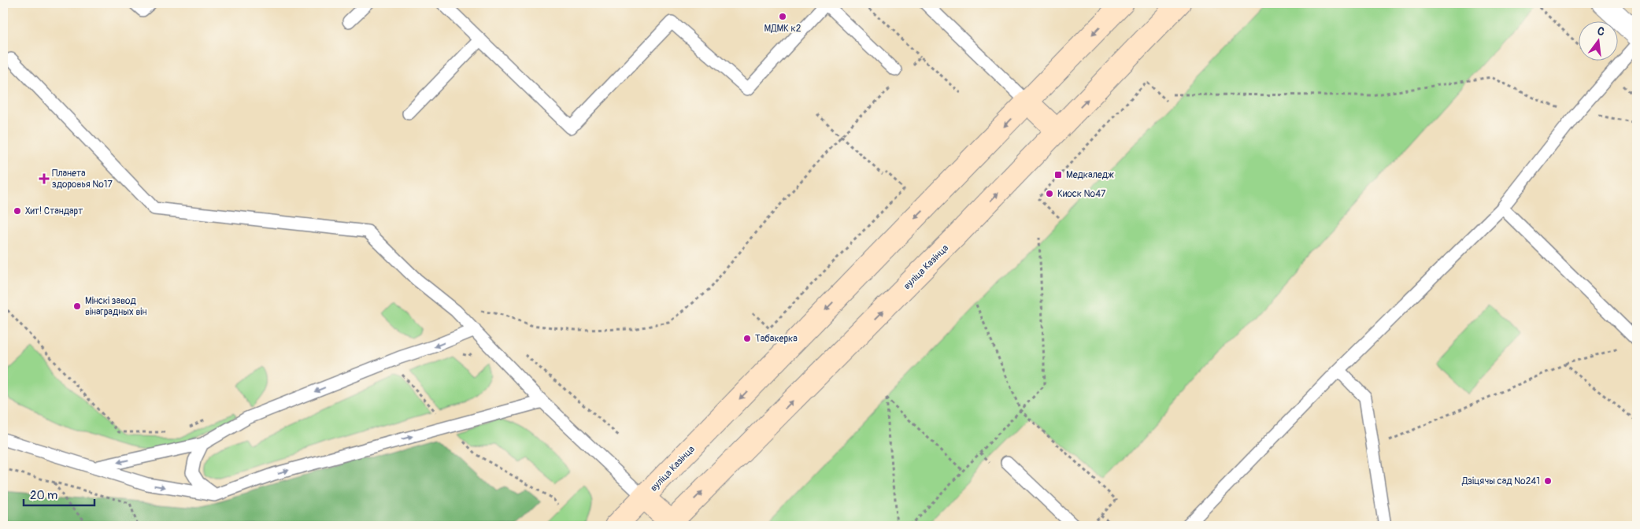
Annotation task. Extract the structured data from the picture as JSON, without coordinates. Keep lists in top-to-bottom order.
{
  "streets": {
    "main road": ["вуліца Казінца"]
  },
  "places": {
    "other": [
      "МДМК к2",
      "Киоск №47",
      "Хит! Стандарт",
      "Мінскі завод вінаградных він",
      "Табакерка",
      "Дзіцячы сад №241"
    ],
    "transit": ["Медкаледж"],
    "health": ["Планета здоровья №17"]
  },
  "scale_bar": "20 m",
  "north": "top"
}
